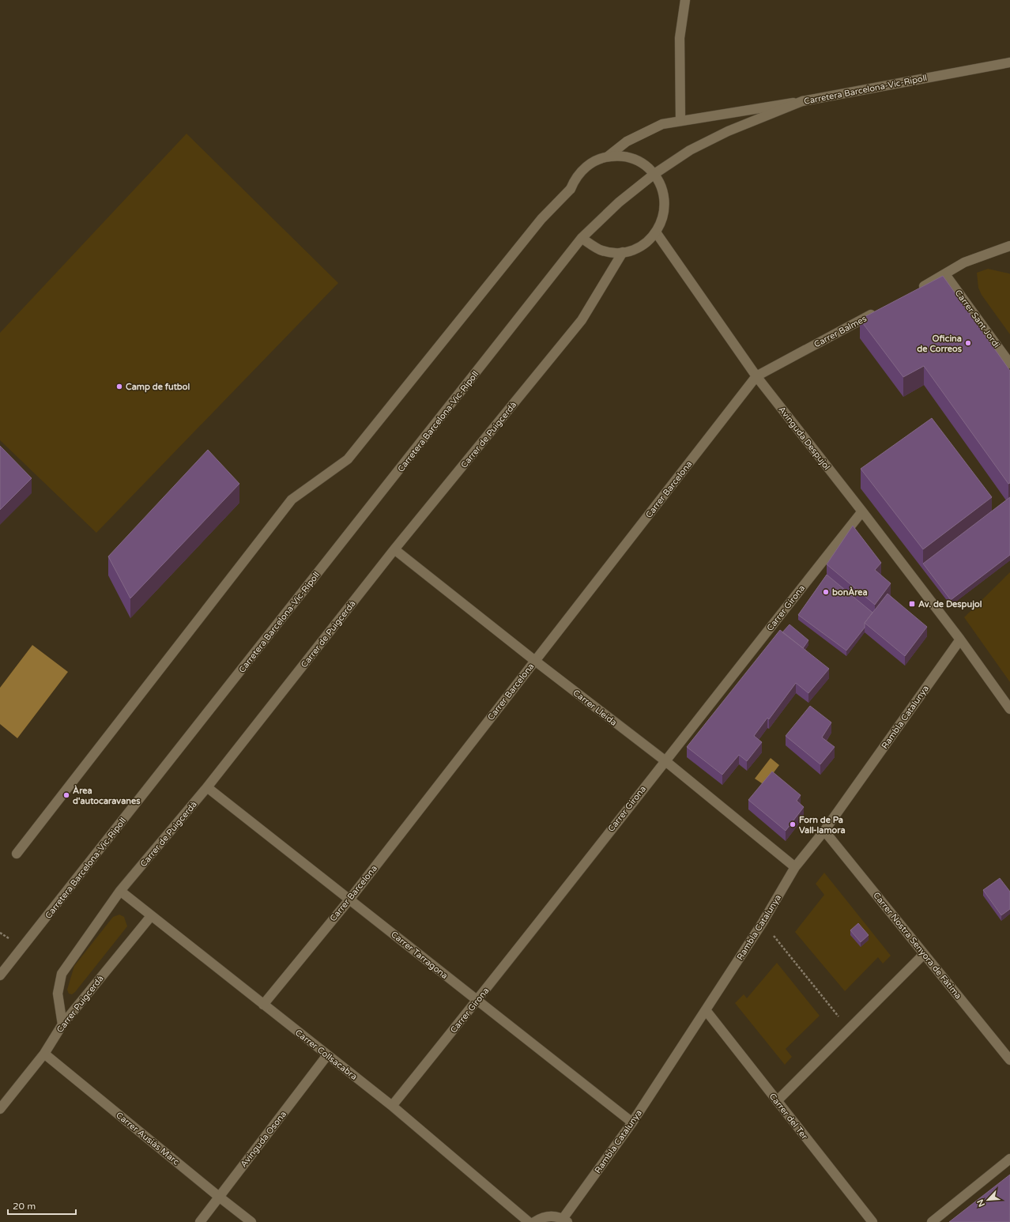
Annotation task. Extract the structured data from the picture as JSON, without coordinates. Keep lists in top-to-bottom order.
{
  "streets": {
    "street": [
      "Carretera Barcelona-Vic-Ripoll",
      "Carrer Sant Jordi",
      "Carrer Balmes",
      "Carrer de Puigcerdà",
      "Avinguda Despujol",
      "Carrer Barcelona",
      "Carrer Girona",
      "Carrer Lleida",
      "Rambla Catalunya",
      "Carrer Nostra Senyora de Fàtima",
      "Carrer Tarragona",
      "Carrer Puigcerdà",
      "Carrer Collsacabra",
      "Carrer del Ter",
      "Carrer Ausiàs Marc",
      "Avinguda Osona"
    ]
  },
  "crossings": [
    ["Carrer Balmes", "Avinguda Despujol"],
    ["Carrer Balmes", "Carrer Barcelona"],
    ["Carrer de Puigcerdà", "Carrer Lleida"],
    ["Carrer de Puigcerdà", "Carrer Tarragona"],
    ["Carrer de Puigcerdà", "Carrer Puigcerdà"],
    ["Carrer de Puigcerdà", "Carrer Collsacabra"],
    ["Avinguda Despujol", "Carrer Barcelona"],
    ["Avinguda Despujol", "Carrer Girona"],
    ["Avinguda Despujol", "Rambla Catalunya"],
    ["Carrer Barcelona", "Carrer Lleida"],
    ["Carrer Barcelona", "Carrer Tarragona"],
    ["Carrer Barcelona", "Carrer Collsacabra"],
    ["Carrer Girona", "Carrer Lleida"],
    ["Carrer Girona", "Carrer Tarragona"],
    ["Carrer Girona", "Carrer Collsacabra"],
    ["Carrer Lleida", "Rambla Catalunya"],
    ["Rambla Catalunya", "Carrer Nostra Senyora de Fàtima"],
    ["Rambla Catalunya", "Carrer Tarragona"],
    ["Rambla Catalunya", "Carrer del Ter"],
    ["Carrer Puigcerdà", "Carrer Collsacabra"],
    ["Carrer Puigcerdà", "Carrer Ausiàs Marc"],
    ["Carrer Collsacabra", "Avinguda Osona"],
    ["Carrer Ausiàs Marc", "Avinguda Osona"]
  ],
  "places": {
    "other": [
      "Oficina de Correos",
      "Camp de futbol",
      "bonÀrea",
      "Àrea d'autocaravanes",
      "Forn de Pa Vall-lamora"
    ],
    "transit": ["Av. de Despujol"]
  },
  "scale_bar": "20 m",
  "north": "bottom left"
}
